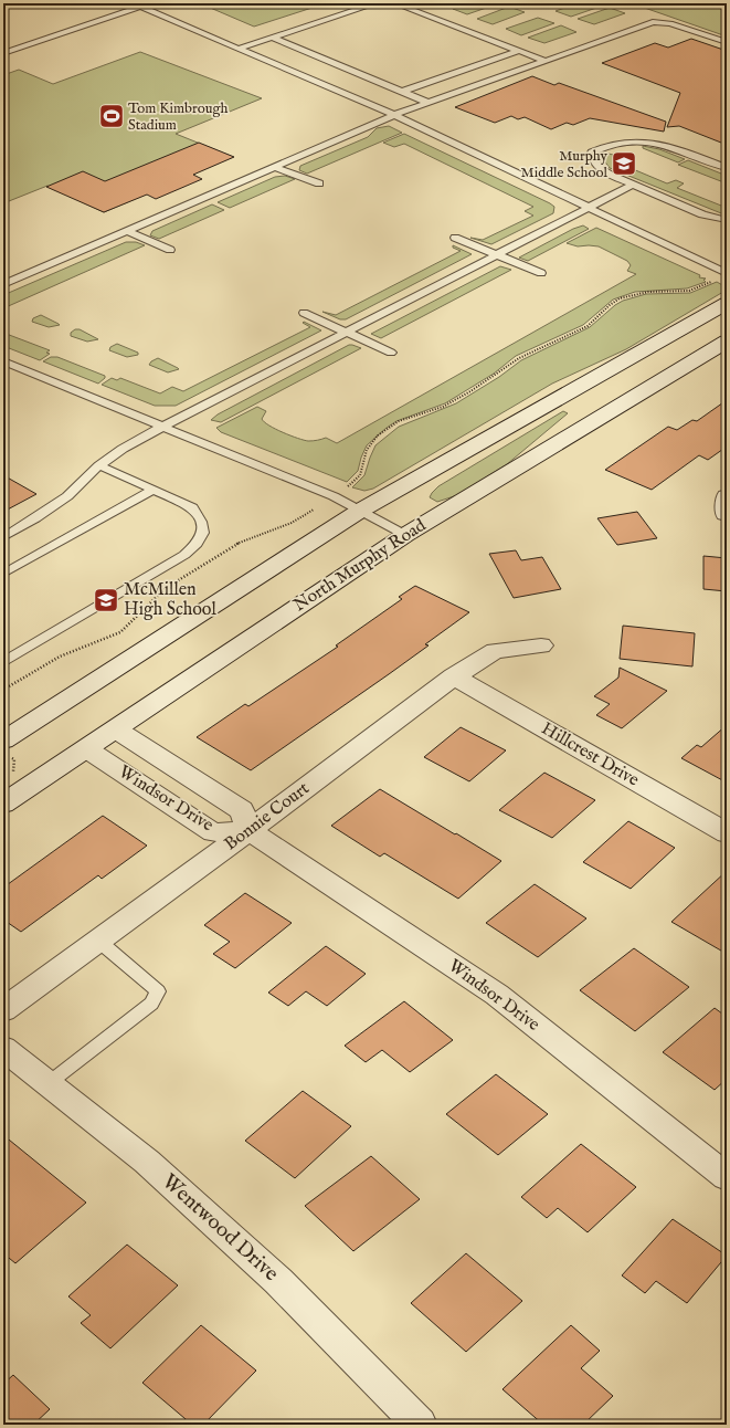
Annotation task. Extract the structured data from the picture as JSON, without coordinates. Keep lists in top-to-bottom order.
{
  "streets": {
    "street": [
      "North Murphy Road",
      "Hillcrest Drive",
      "Windsor Drive",
      "Bonnie Court",
      "Wentwood Drive"
    ]
  },
  "crossings": [
    ["North Murphy Road", "Windsor Drive"],
    ["Hillcrest Drive", "Bonnie Court"],
    ["Windsor Drive", "Bonnie Court"]
  ],
  "places": {
    "sports": ["Tom Kimbrough Stadium"],
    "school or university": ["Murphy Middle School", "McMillen High School"]
  }
}
